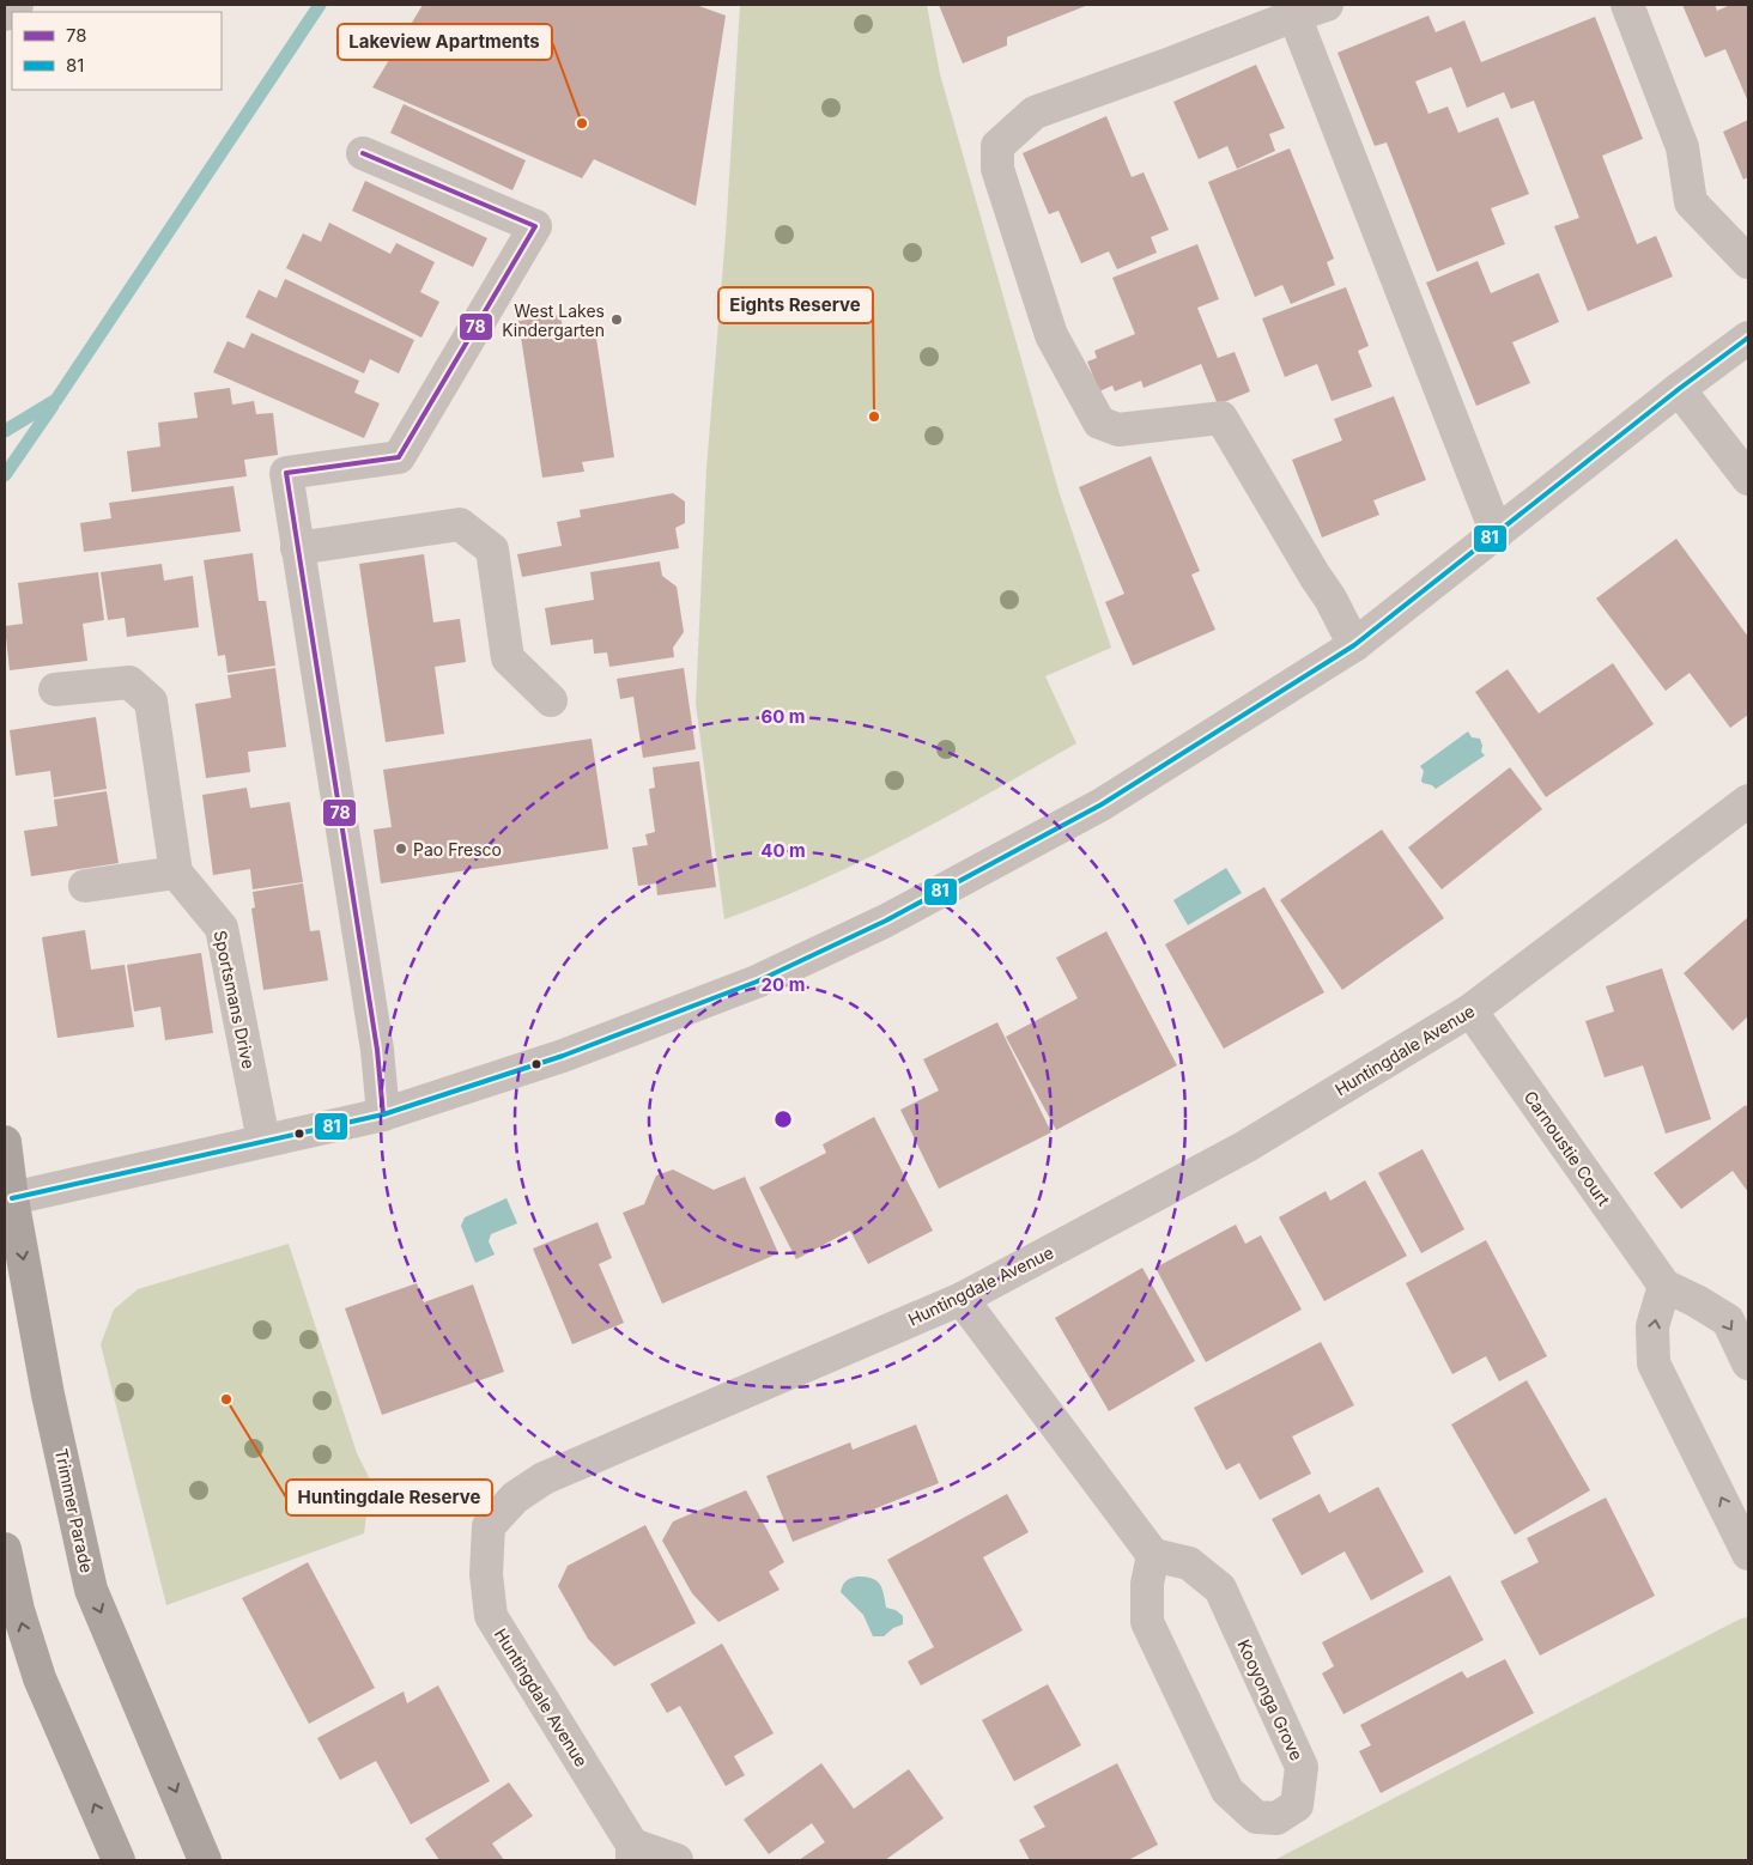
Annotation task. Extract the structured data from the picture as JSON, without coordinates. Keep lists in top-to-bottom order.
{
  "streets": {
    "main road": ["Trimmer Parade"],
    "street": [
      "Sportsmans Drive",
      "Huntingdale Avenue",
      "Carnoustie Court",
      "Kooyonga Grove"
    ]
  },
  "crossings": [
    ["Huntingdale Avenue", "Carnoustie Court"]
  ],
  "places": [
    "Lakeview Apartments",
    "West Lakes Kindergarten",
    "Eights Reserve",
    "Pao Fresco",
    "Huntingdale Reserve"
  ],
  "lines": ["transit line 78", "transit line 81"],
  "legend": ["78", "81"],
  "rings": ["60 m", "40 m", "20 m"]
}
